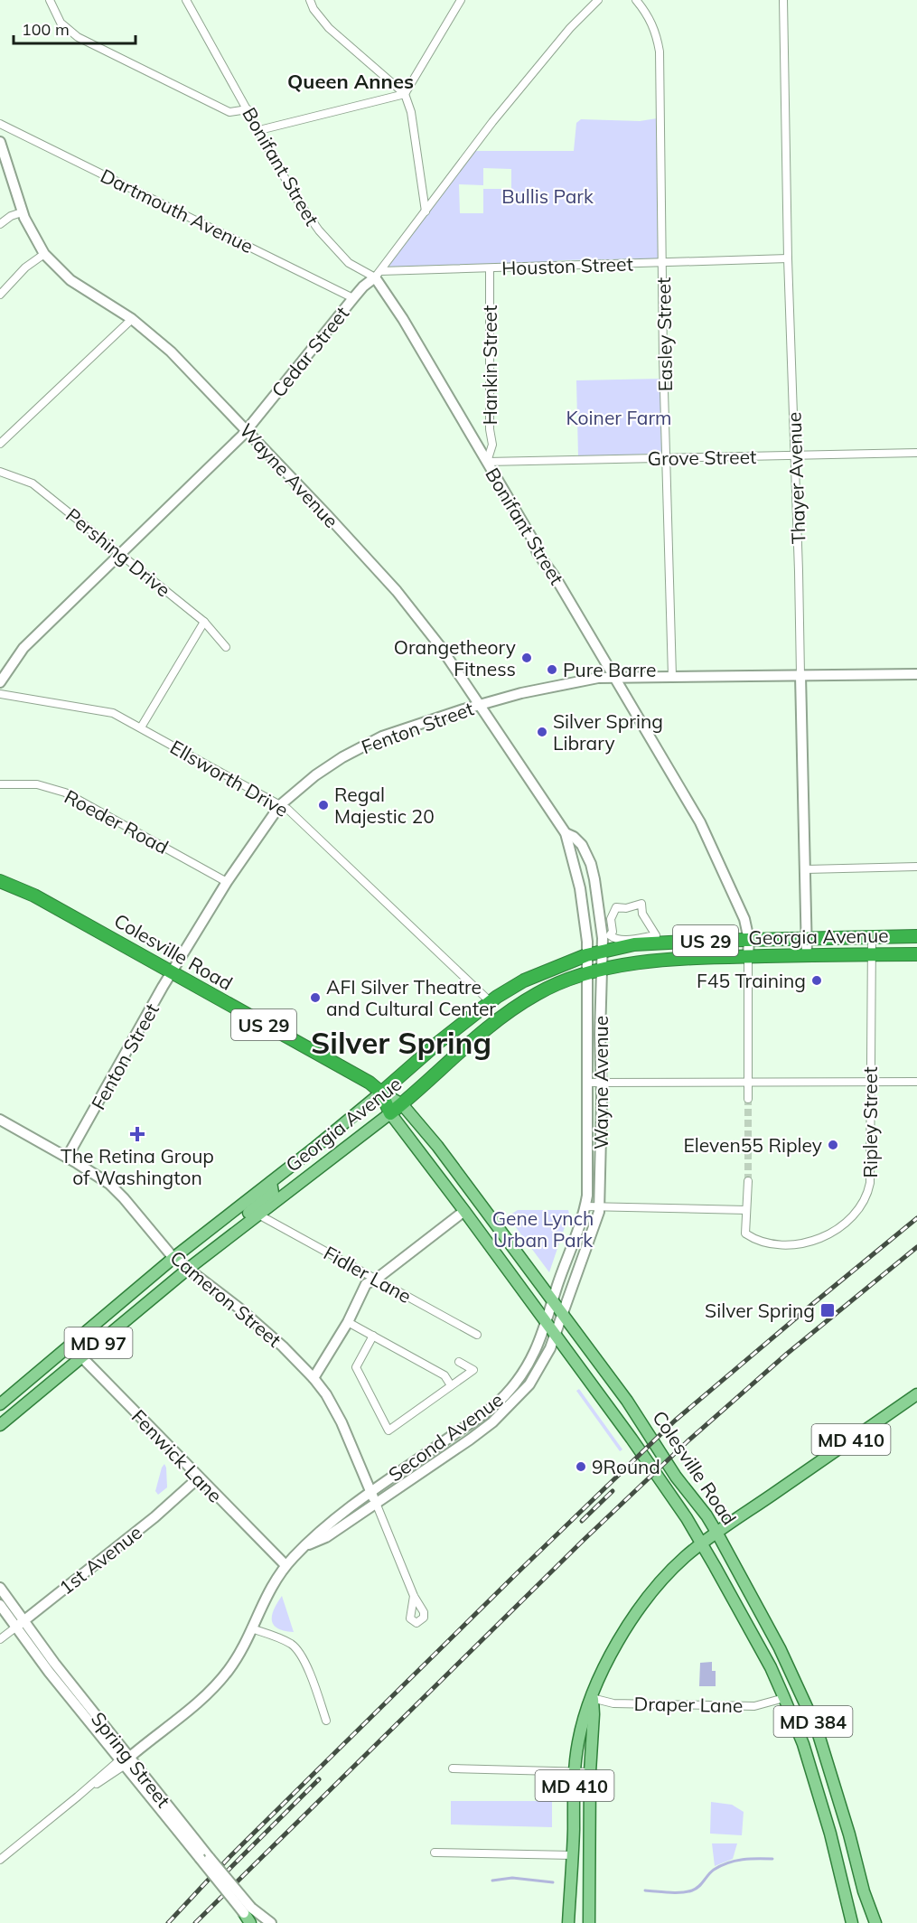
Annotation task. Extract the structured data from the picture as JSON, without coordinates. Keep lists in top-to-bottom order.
{
  "streets": {
    "highway": ["Georgia Avenue", "US 29", "Colesville Road"],
    "main road": ["MD 97", "MD 410", "MD 384"],
    "street": [
      "Bonifant Street",
      "Dartmouth Avenue",
      "Houston Street",
      "Easley Street",
      "Cedar Street",
      "Hankin Street",
      "Grove Street",
      "Wayne Avenue",
      "Thayer Avenue",
      "Pershing Drive",
      "Fenton Street",
      "Ellsworth Drive",
      "Roeder Road",
      "Ripley Street",
      "Fidler Lane",
      "Cameron Street",
      "Second Avenue",
      "Fenwick Lane",
      "1st Avenue",
      "Draper Lane",
      "Spring Street"
    ]
  },
  "crossings": [
    ["Bonifant Street", "Houston Street"],
    ["Bonifant Street", "Cedar Street"],
    ["Bonifant Street", "Hankin Street"],
    ["Bonifant Street", "Grove Street"],
    ["Bonifant Street", "Fenton Street"],
    ["Bonifant Street", "Georgia Avenue"],
    ["Dartmouth Avenue", "Cedar Street"],
    ["Houston Street", "Easley Street"],
    ["Houston Street", "Cedar Street"],
    ["Houston Street", "Hankin Street"],
    ["Houston Street", "Thayer Avenue"],
    ["Easley Street", "Grove Street"],
    ["Easley Street", "Fenton Street"],
    ["Cedar Street", "Wayne Avenue"],
    ["Cedar Street", "Pershing Drive"],
    ["Hankin Street", "Grove Street"],
    ["Grove Street", "Thayer Avenue"],
    ["Wayne Avenue", "Fenton Street"],
    ["Wayne Avenue", "Georgia Avenue"],
    ["Wayne Avenue", "Colesville Road"],
    ["Wayne Avenue", "Second Avenue"],
    ["Thayer Avenue", "Fenton Street"],
    ["Thayer Avenue", "Georgia Avenue"],
    ["Fenton Street", "Ellsworth Drive"],
    ["Fenton Street", "Roeder Road"],
    ["Fenton Street", "Colesville Road"],
    ["Fenton Street", "Cameron Street"],
    ["Ellsworth Drive", "Georgia Avenue"],
    ["Georgia Avenue", "Colesville Road"],
    ["Georgia Avenue", "Ripley Street"],
    ["Georgia Avenue", "Fidler Lane"],
    ["Georgia Avenue", "Cameron Street"],
    ["Georgia Avenue", "MD 97"],
    ["Georgia Avenue", "Fenwick Lane"],
    ["Colesville Road", "Second Avenue"],
    ["Colesville Road", "MD 410"],
    ["Colesville Road", "Draper Lane"],
    ["Cameron Street", "Second Avenue"],
    ["Second Avenue", "Fenwick Lane"],
    ["Second Avenue", "Spring Street"],
    ["MD 410", "Draper Lane"],
    ["Fenwick Lane", "1st Avenue"],
    ["1st Avenue", "Spring Street"]
  ],
  "districts": ["Queen Annes", "Silver Spring"],
  "parks": ["Bullis Park", "Koiner Farm", "Gene Lynch Urban Park"],
  "places": {
    "other": [
      "Orangetheory Fitness",
      "Pure Barre",
      "Silver Spring Library",
      "Regal Majestic 20",
      "F45 Training",
      "AFI Silver Theatre and Cultural Center",
      "Eleven55 Ripley",
      "9Round"
    ],
    "health": ["The Retina Group of Washington"],
    "transit": ["Silver Spring"]
  },
  "scale_bar": "100 m"
}
